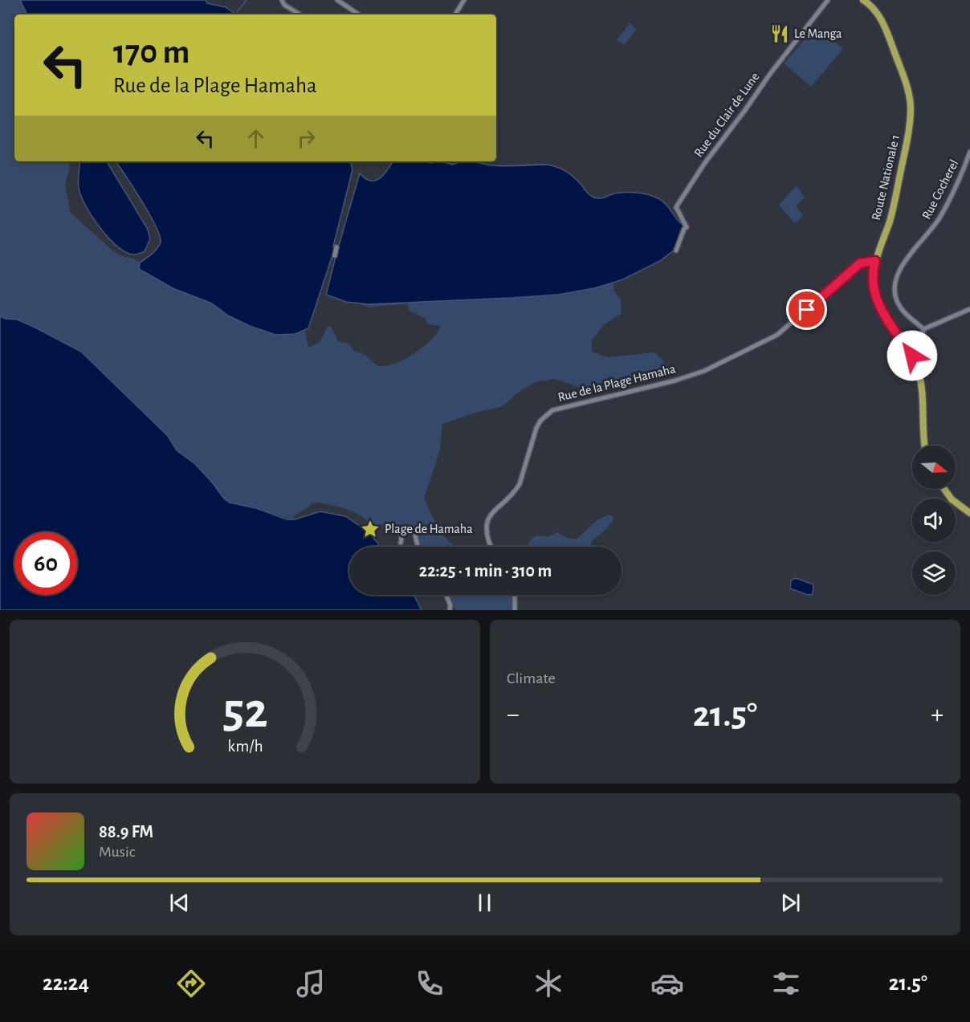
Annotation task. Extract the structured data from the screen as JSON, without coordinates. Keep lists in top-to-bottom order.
{
  "streets": {
    "main road": ["Route Nationale 1"],
    "street": ["Rue du Clair de Lune", "Rue Cocherel", "Rue de la Plage Hamaha"]
  },
  "crossings": [
    ["Route Nationale 1", "Rue de la Plage Hamaha"]
  ],
  "places": {
    "restaurant": ["Le Manga"],
    "place": ["Plage de Hamaha"]
  },
  "north": "right",
  "page": {
    "turn": ["170 m", "Rue de la Plage Hamaha"],
    "limit": "60",
    "trip": "22:25 · 1 min · 310 m",
    "tile": "Climate",
    "heat": ["−", "21.5°", "+"],
    "song": ["88.9 FM", "Music"],
    "tabs": ["22:24", "21.5°"],
    "gauge": ["52", "km/h"]
  }
}
